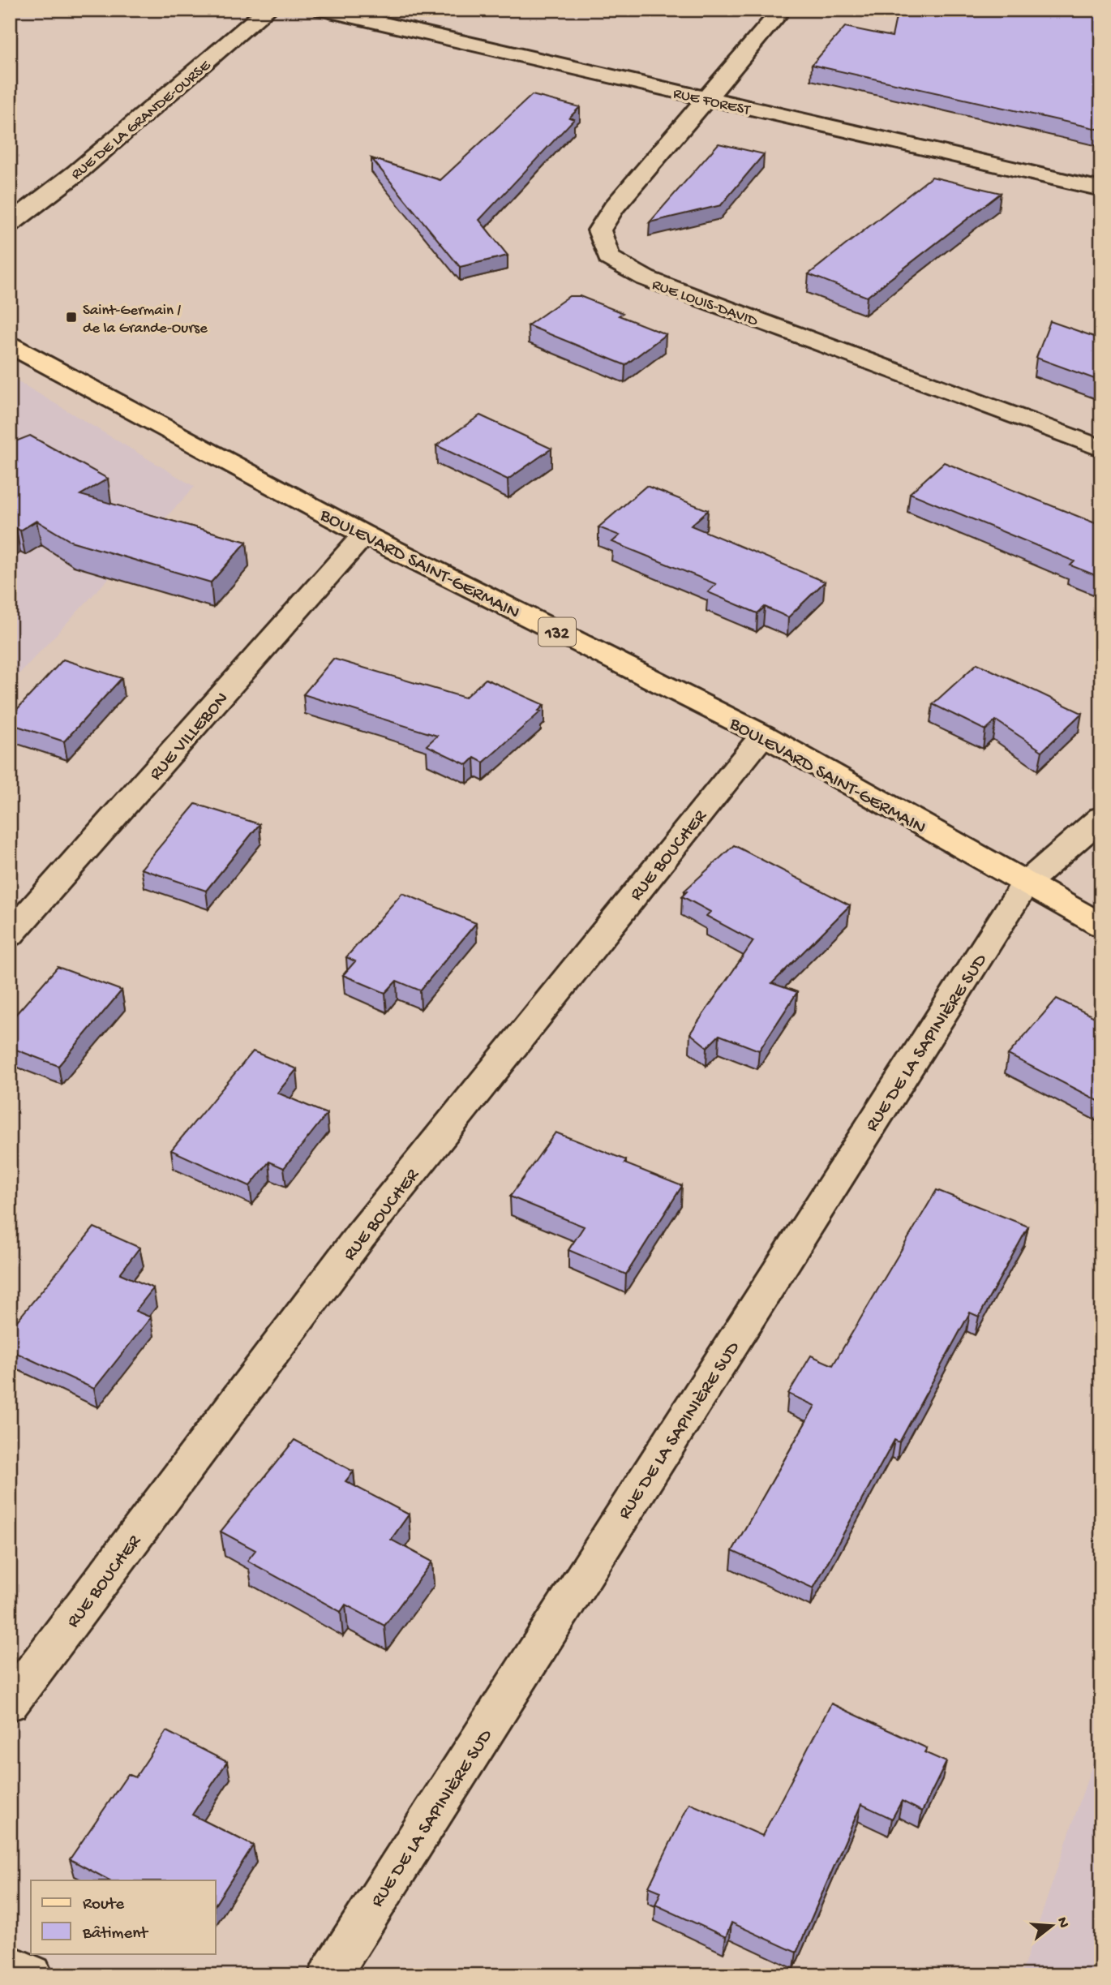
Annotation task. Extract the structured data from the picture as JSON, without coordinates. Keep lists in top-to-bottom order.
{
  "streets": {
    "main road": ["BOULEVARD SAINT-GERMAIN", "132"],
    "street": [
      "RUE FOREST",
      "RUE DE LA GRANDE-OURSE",
      "RUE LOUIS-DAVID",
      "RUE VILLEBON",
      "RUE BOUCHER",
      "RUE DE LA SAPINIÈRE SUD"
    ]
  },
  "crossings": [
    ["RUE FOREST", "RUE LOUIS-DAVID"],
    ["BOULEVARD SAINT-GERMAIN", "RUE VILLEBON"],
    ["BOULEVARD SAINT-GERMAIN", "RUE BOUCHER"],
    ["BOULEVARD SAINT-GERMAIN", "RUE DE LA SAPINIÈRE SUD"]
  ],
  "places": {
    "transit": ["Saint-Germain / de la Grande-Ourse"]
  },
  "legend": ["Route", "Bâtiment"],
  "north": "right"
}
